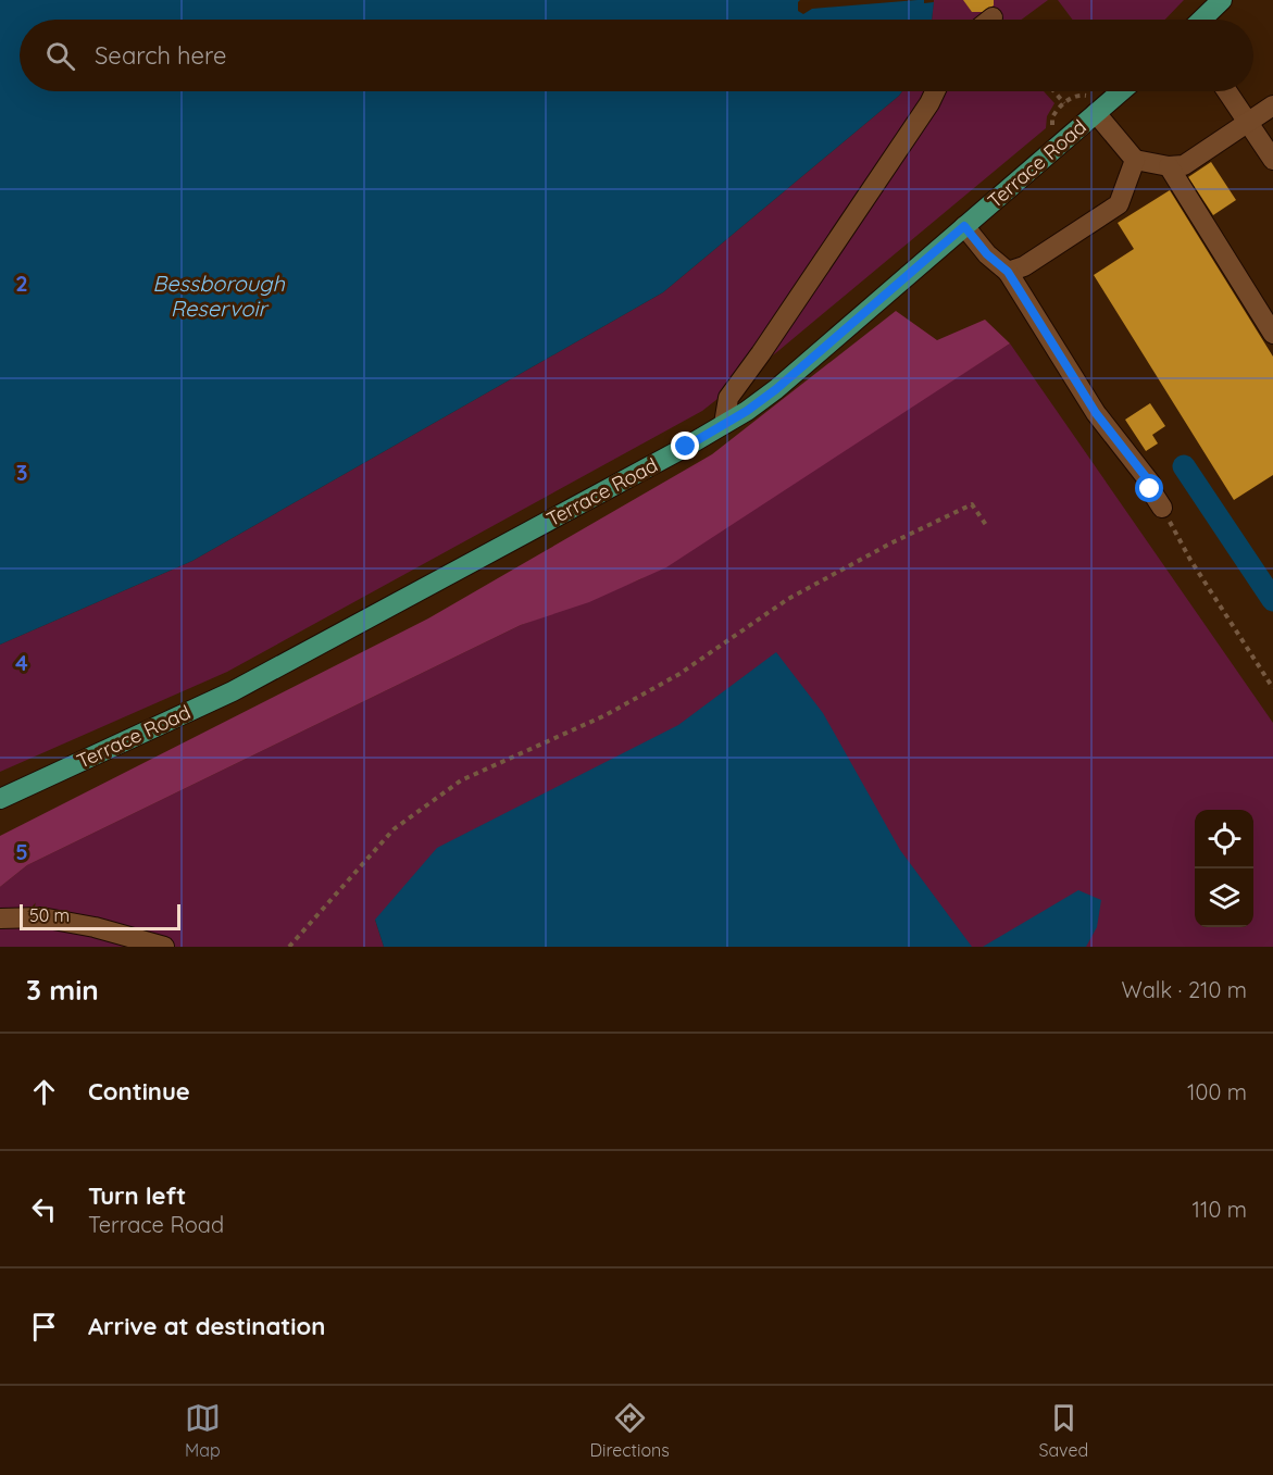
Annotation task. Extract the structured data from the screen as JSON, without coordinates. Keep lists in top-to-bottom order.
{
  "streets": {
    "main road": ["Terrace Road"]
  },
  "water": ["Bessborough Reservoir"],
  "scale_bar": "50 m",
  "page": {
    "search": "Search here",
    "scale": "50 m",
    "heading": ["3 min", "Walk · 210 m"],
    "list": [
      ["Continue", "100 m"],
      ["Turn left", "Terrace Road", "110 m"],
      "Arrive at destination"
    ],
    "nav": ["Map", "Directions", "Saved"]
  },
  "grid": {
    "rows": [
      "2",
      "3",
      "4",
      "5"
    ]
  }
}
